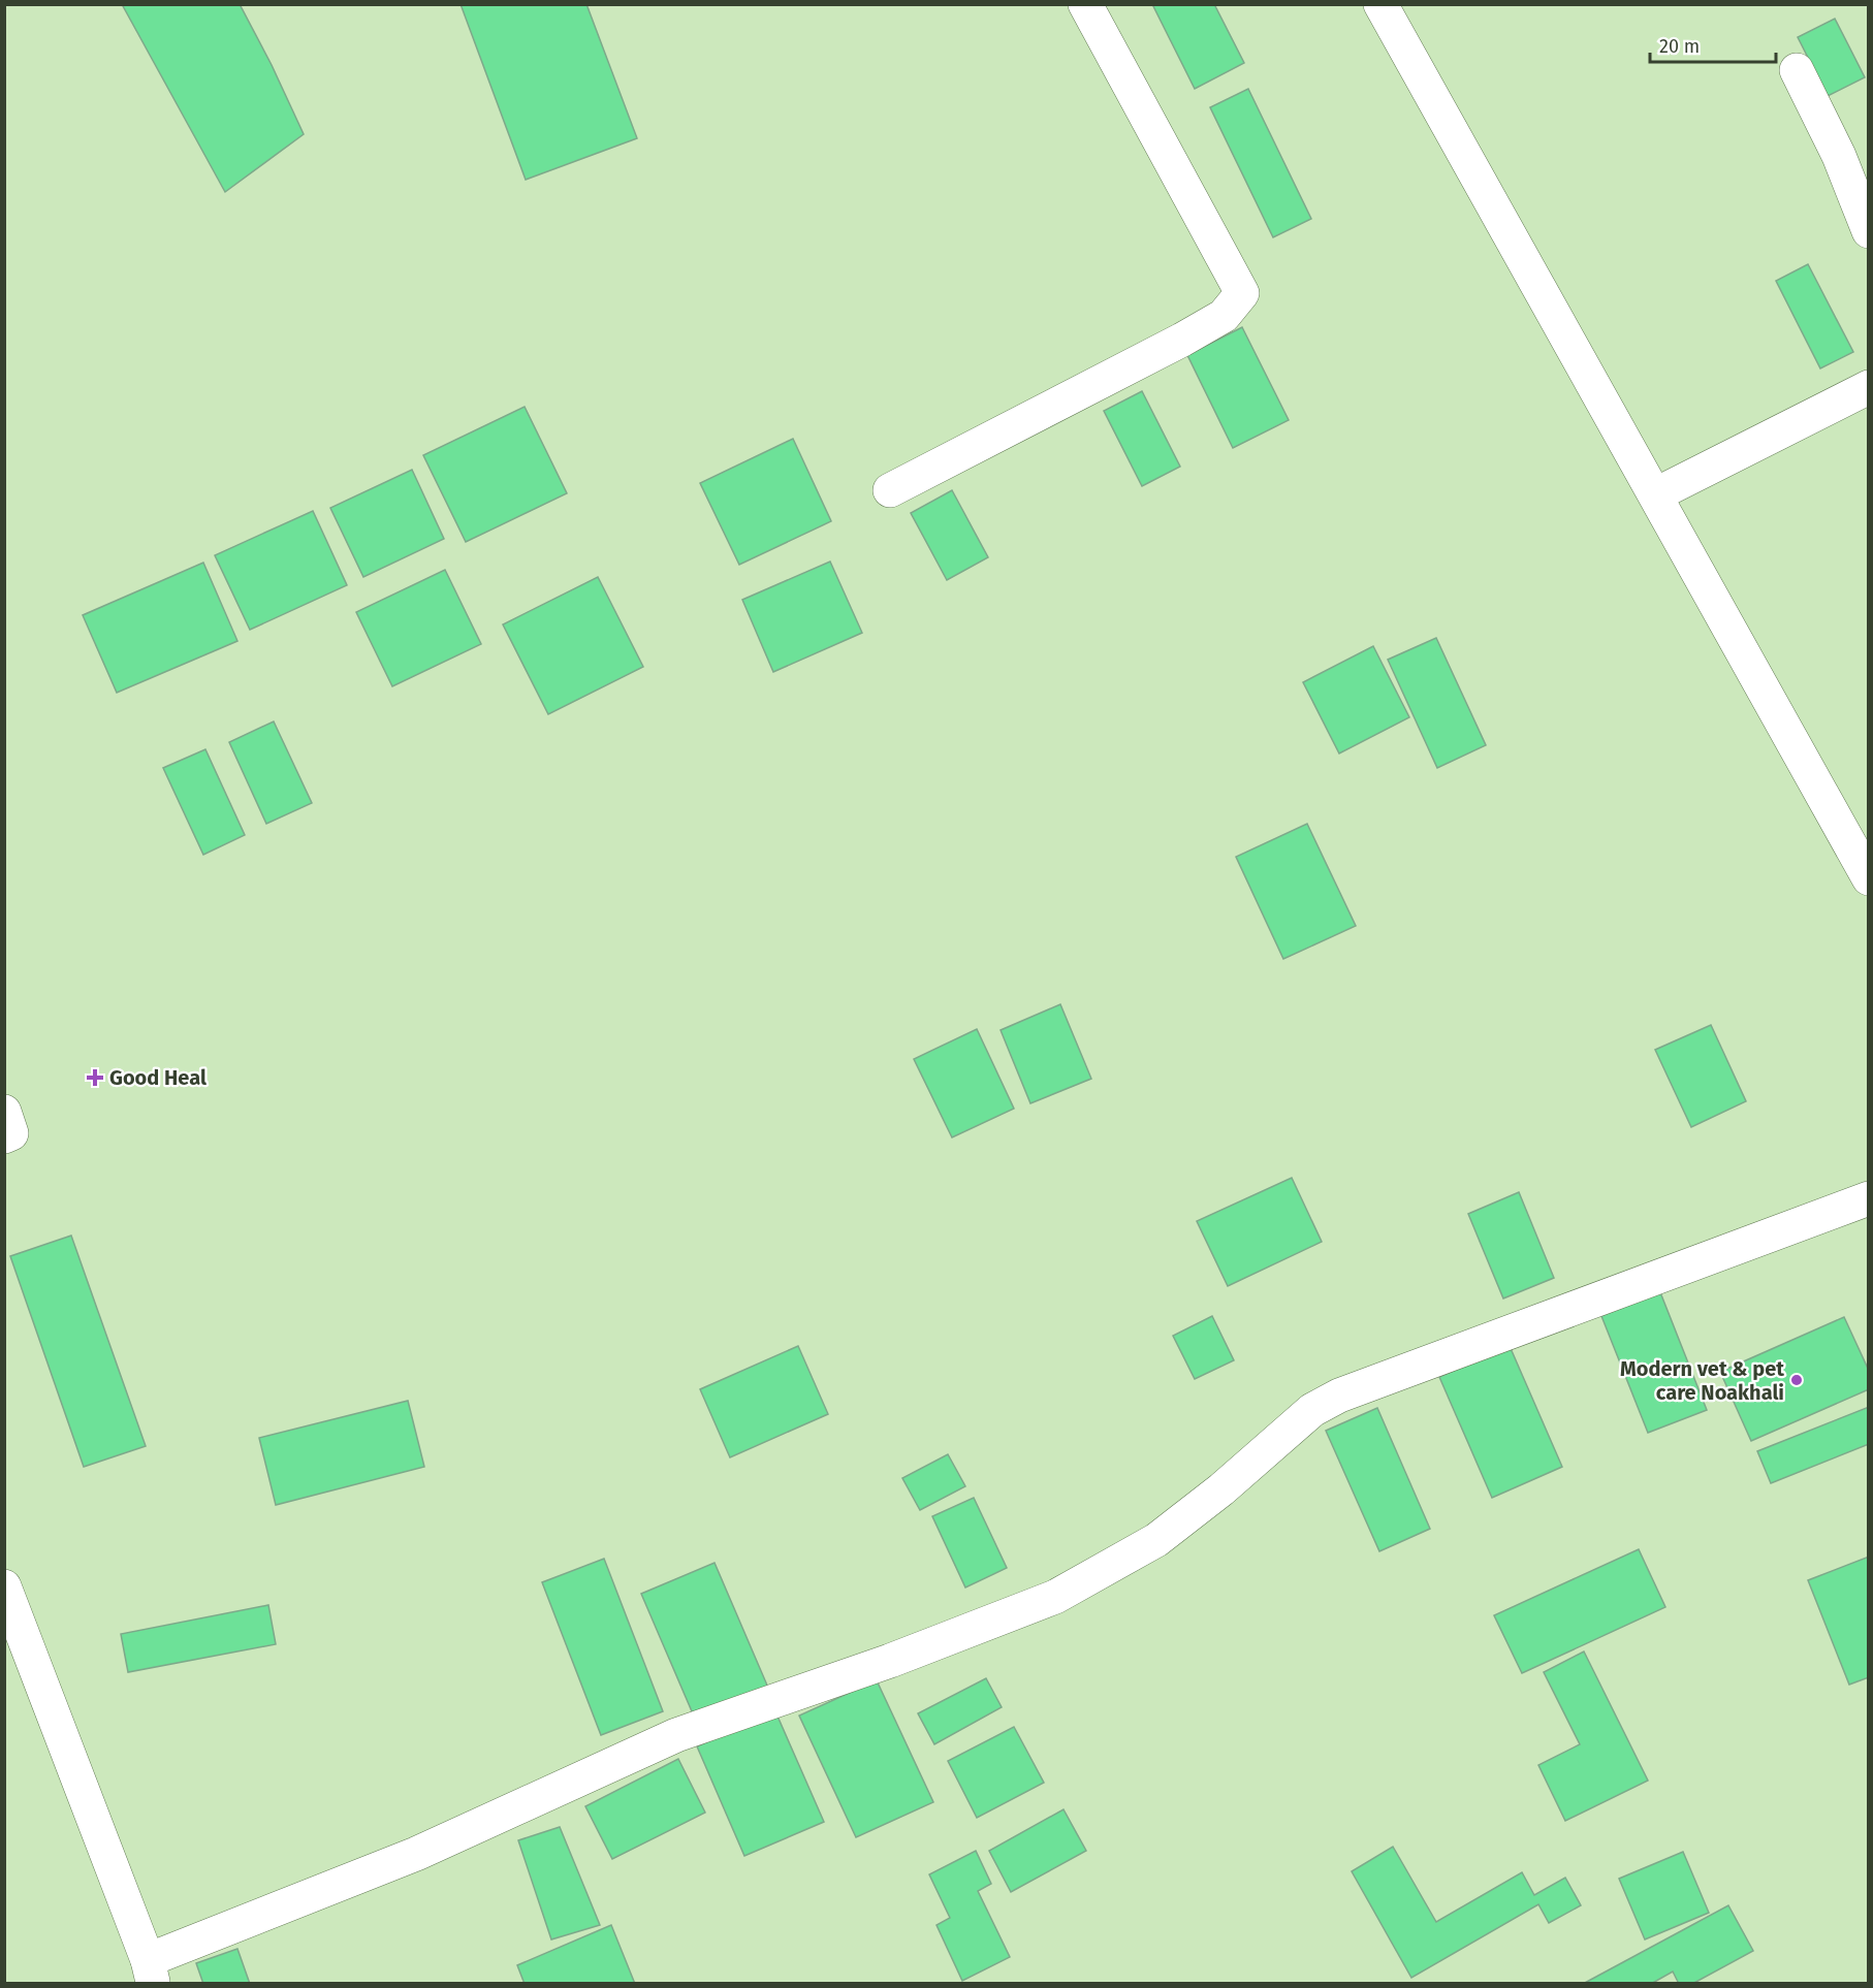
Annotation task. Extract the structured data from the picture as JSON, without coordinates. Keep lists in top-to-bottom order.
{
  "places": {
    "health": ["Good Heal"],
    "other": ["Modern vet & pet care Noakhali"]
  },
  "scale_bar": "20 m"
}
